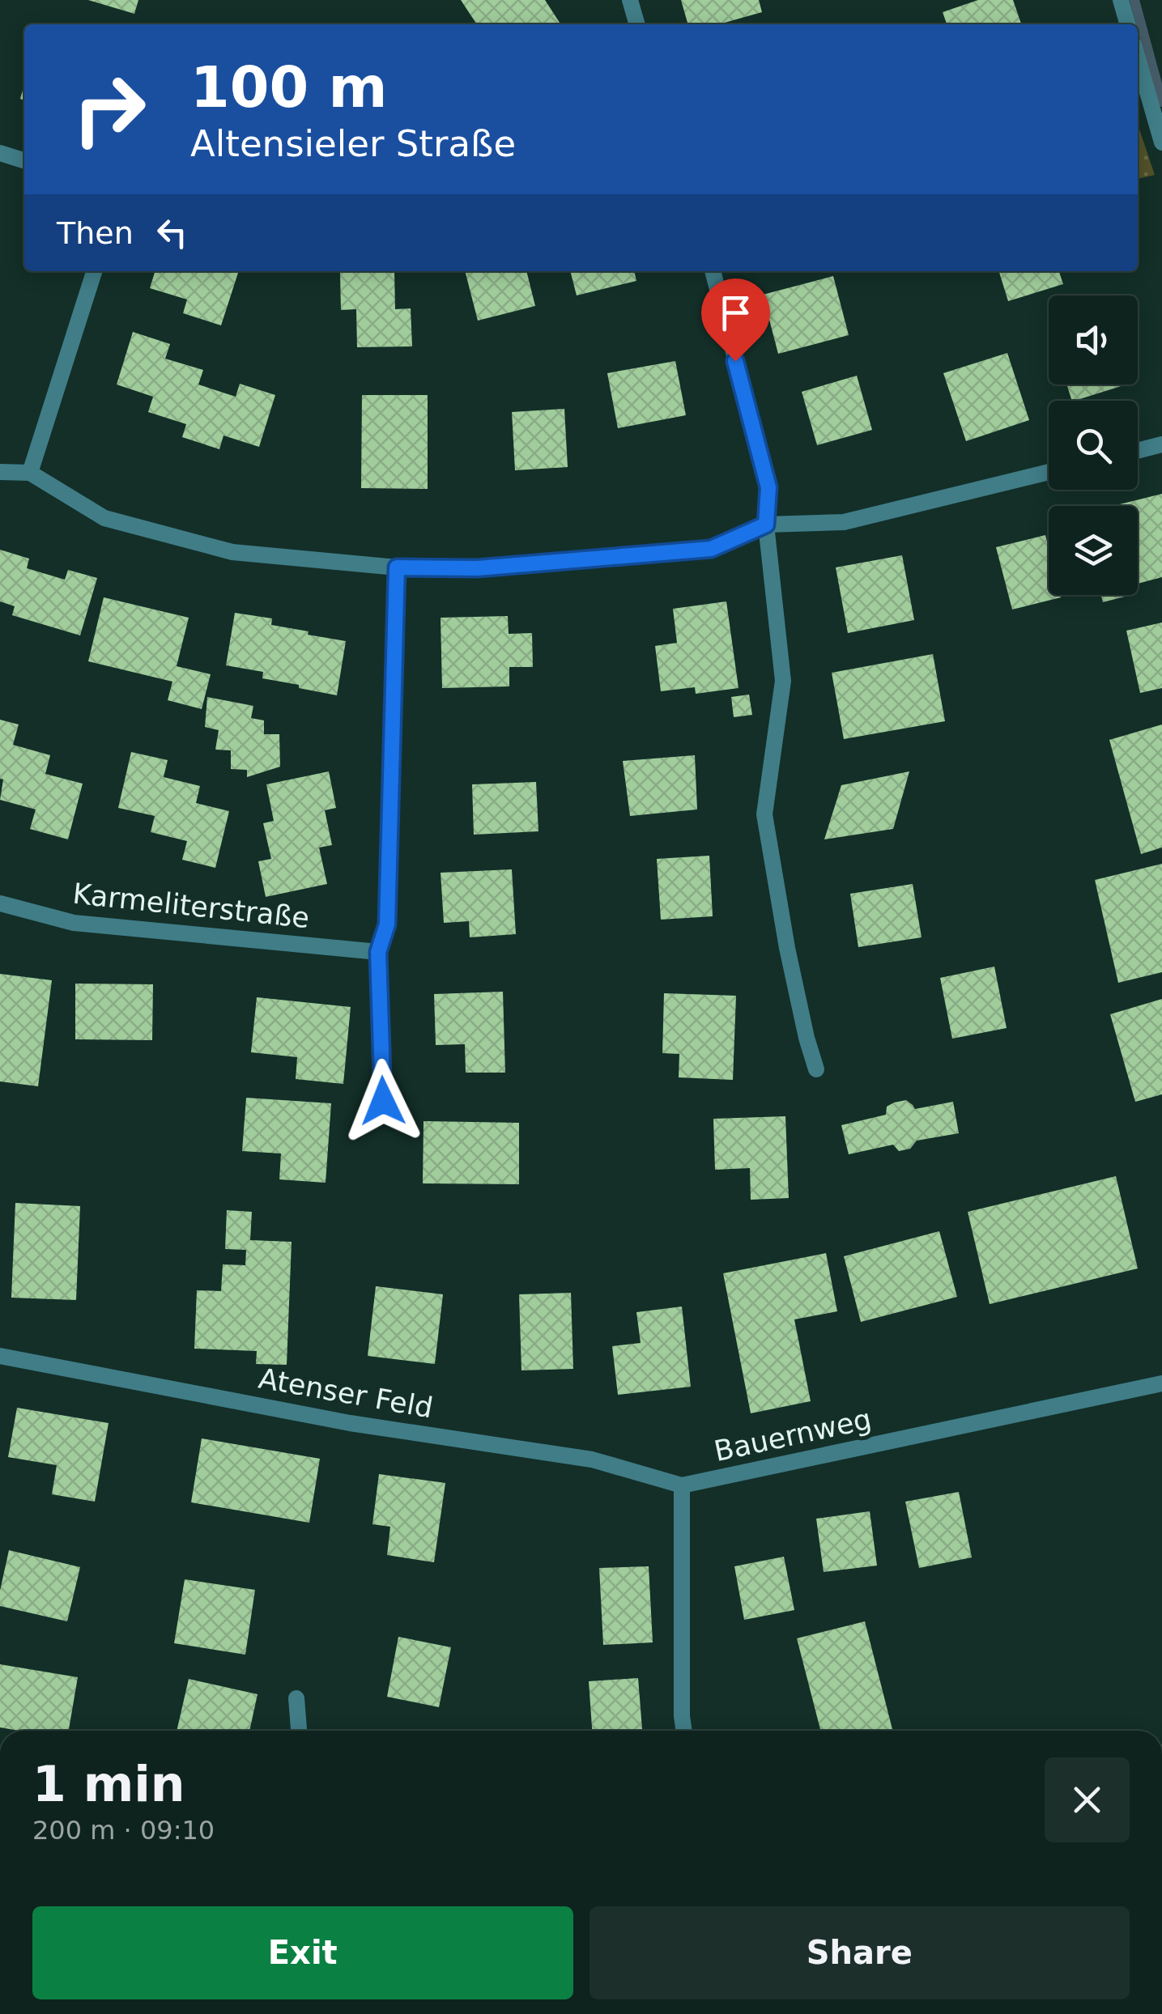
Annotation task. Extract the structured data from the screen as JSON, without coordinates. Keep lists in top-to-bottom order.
{
  "streets": {
    "street": ["Karmeliterstraße", "Atenser Feld", "Bauernweg"]
  },
  "crossings": [
    ["Atenser Feld", "Bauernweg"]
  ],
  "page": {
    "turn": ["100 m", "Altensieler Straße"],
    "then": "Then",
    "heading": ["1 min", "200 m · 09:10"],
    "buttons": ["Exit", "Share"]
  }
}
